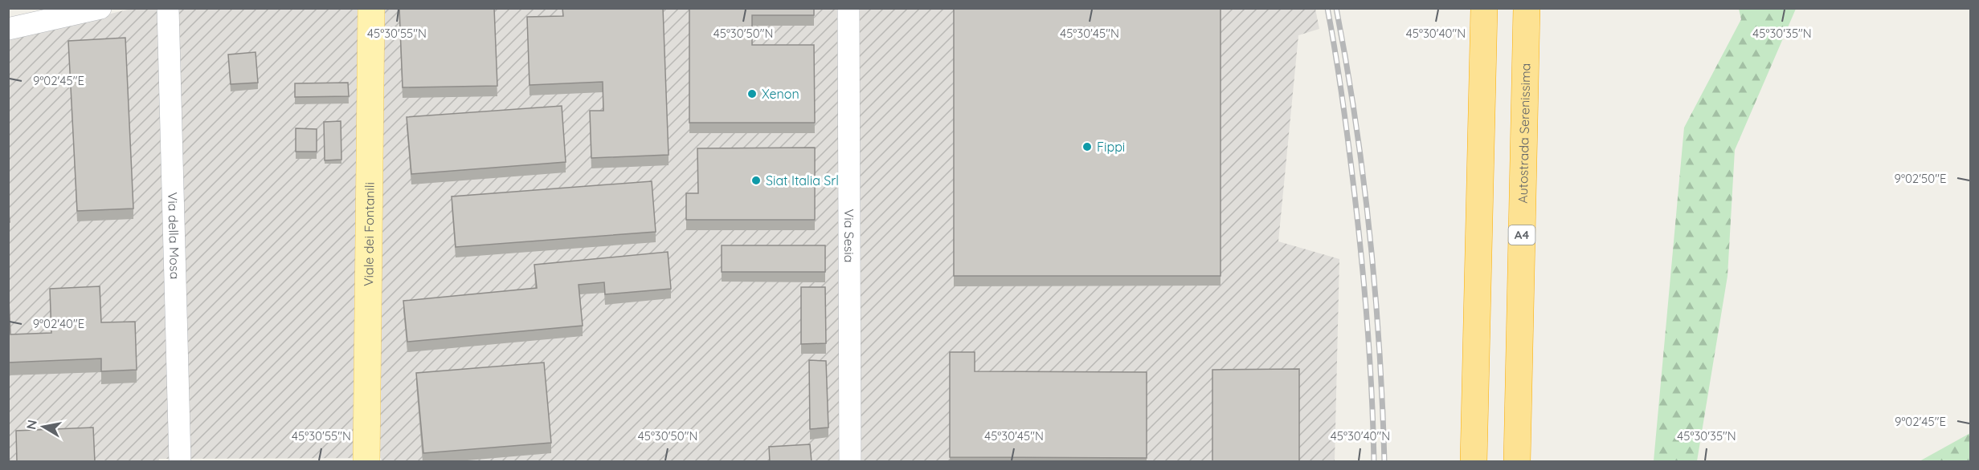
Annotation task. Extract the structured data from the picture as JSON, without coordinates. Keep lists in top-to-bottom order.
{
  "streets": {
    "highway": ["Autostrada Serenissima", "A4"],
    "main road": ["Viale dei Fontanili"],
    "street": ["Via della Mosa", "Via Sesia"]
  },
  "places": ["Xenon", "Fippi", "Siat Italia Srl"],
  "north": "left",
  "coordinates": [
    "45°30'55\"N",
    "45°30'50\"N",
    "45°30'45\"N",
    "45°30'35\"N",
    "45°30'40\"N",
    "9°02'45\"E",
    "9°02'50\"E",
    "9°02'40\"E"
  ]
}
